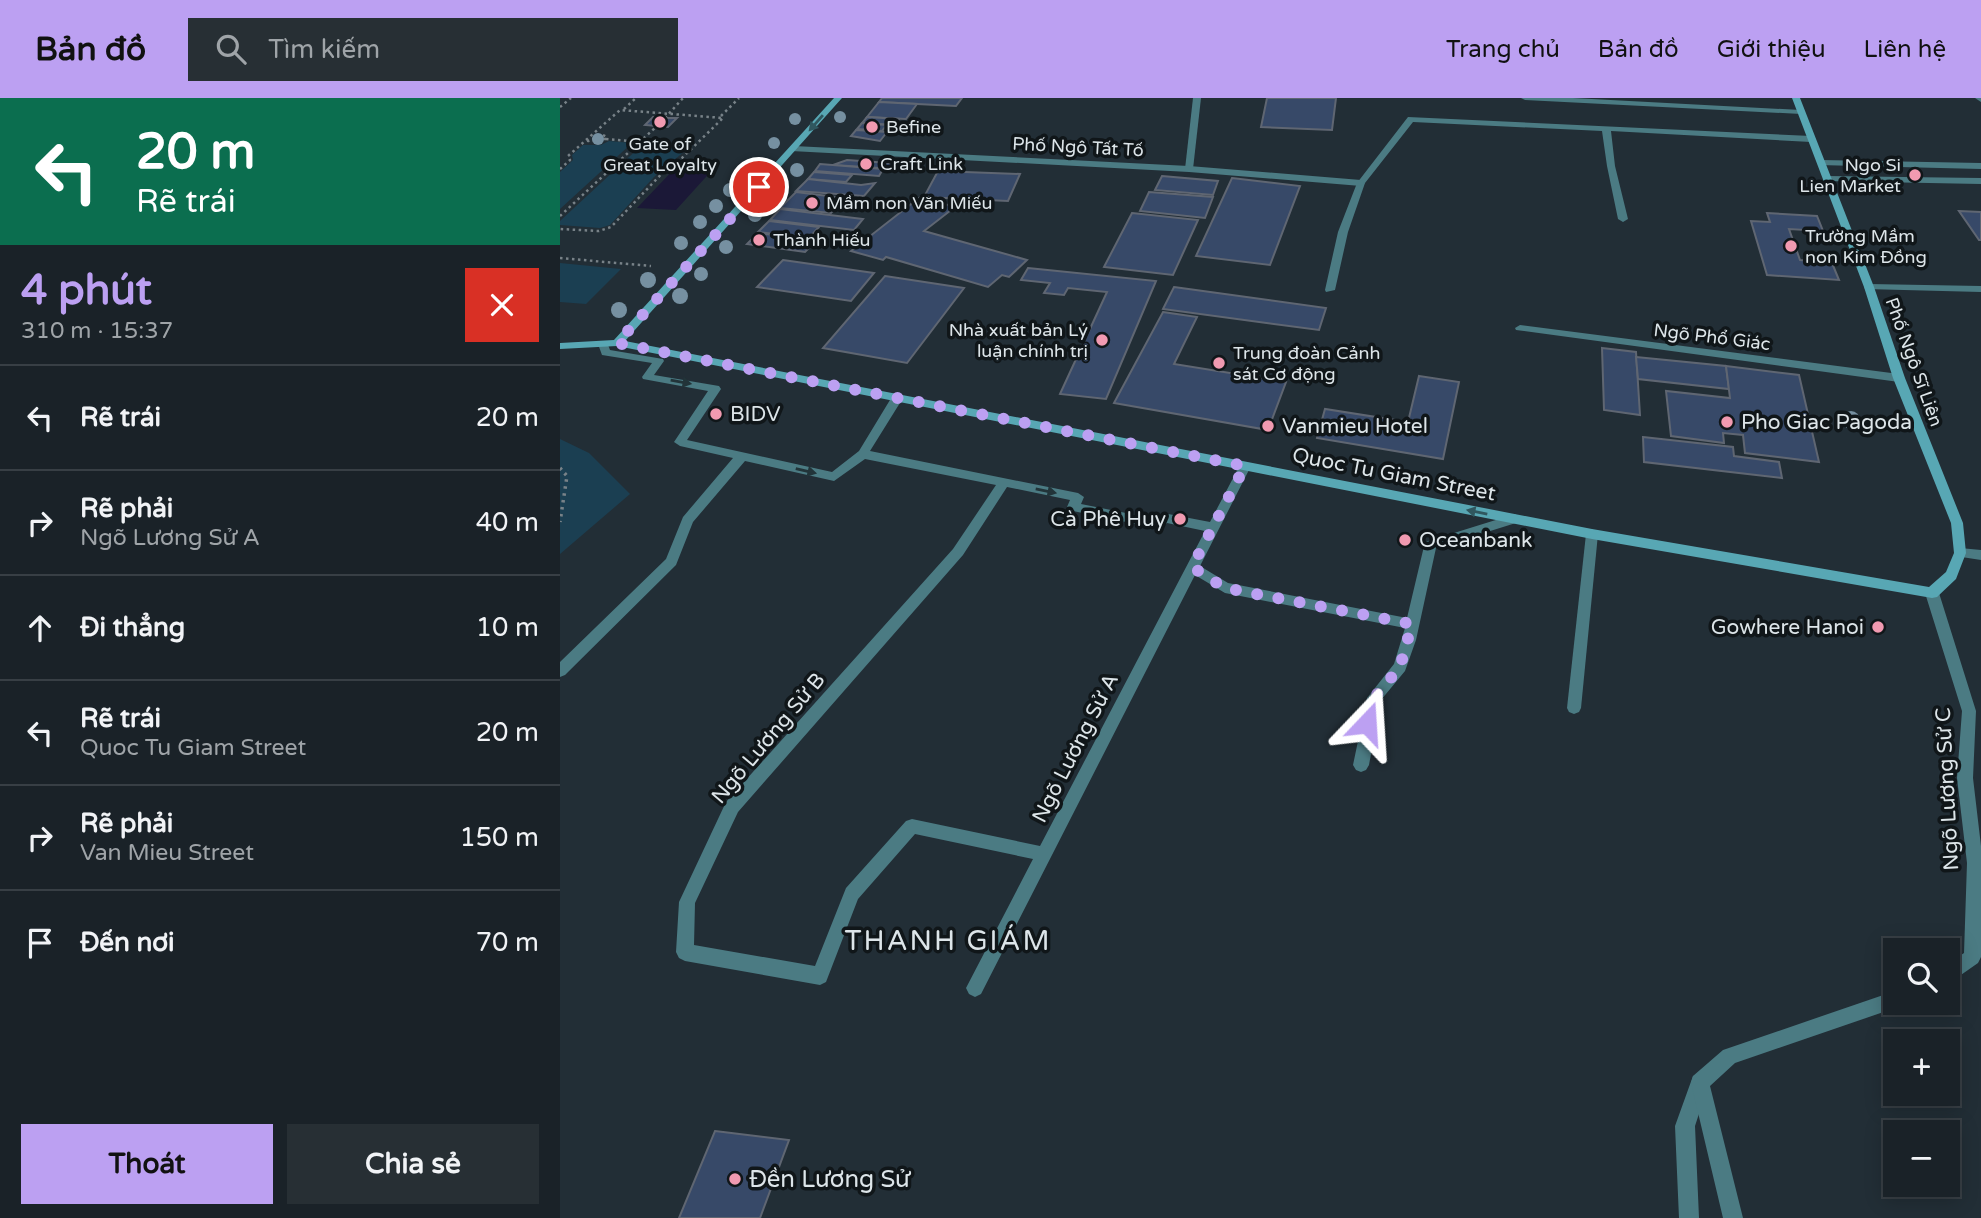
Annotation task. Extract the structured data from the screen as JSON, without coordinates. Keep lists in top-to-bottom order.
{
  "streets": {
    "street": [
      "Phố Ngô Tất Tố",
      "Ngõ Phổ Giác",
      "Phố Ngô Sĩ Liên",
      "Quoc Tu Giam Street",
      "Ngõ Lương Sử B",
      "Ngõ Lương Sử A",
      "Ngõ Lương Sử C"
    ]
  },
  "crossings": [
    ["Ngõ Phổ Giác", "Phố Ngô Sĩ Liên"],
    ["Quoc Tu Giam Street", "Ngõ Lương Sử A"],
    ["Quoc Tu Giam Street", "Ngõ Lương Sử C"],
    ["Ngõ Lương Sử B", "Ngõ Lương Sử A"]
  ],
  "districts": ["THANH GIÁM"],
  "places": [
    "Gate of Great Loyalty",
    "Befine",
    "Craft Link",
    "Ngo Si Lien Market",
    "Mầm non Văn Miếu",
    "Thành Hiếu",
    "Trường Mầm non Kim Đồng",
    "Nhà xuất bản Lý luận chính trị",
    "Trung đoàn Cảnh sát Cơ động",
    "BIDV",
    "Pho Giac Pagoda",
    "Vanmieu Hotel",
    "Cà Phê Huy",
    "Oceanbank",
    "Gowhere Hanoi",
    "Đền Lương Sử"
  ],
  "page": {
    "header": "Bản đồ",
    "search": "Tìm kiếm",
    "nav": [
      "Trang chủ",
      "Bản đồ",
      "Giới thiệu",
      "Liên hệ"
    ],
    "turn": ["20 m", "Rẽ trái"],
    "heading": ["4 phút", "310 m · 15:37"],
    "list": [
      {
        "name": "Rẽ trái",
        "value": "20 m"
      },
      {
        "name": "Rẽ phải",
        "note": "Ngõ Lương Sử A",
        "value": "40 m"
      },
      {
        "name": "Đi thẳng",
        "value": "10 m"
      },
      {
        "name": "Rẽ trái",
        "note": "Quoc Tu Giam Street",
        "value": "20 m"
      },
      {
        "name": "Rẽ phải",
        "note": "Van Mieu Street",
        "value": "150 m"
      },
      {
        "name": "Đến nơi",
        "value": "70 m"
      }
    ],
    "map_buttons": ["+", "−"],
    "buttons": ["Thoát", "Chia sẻ"]
  }
}
